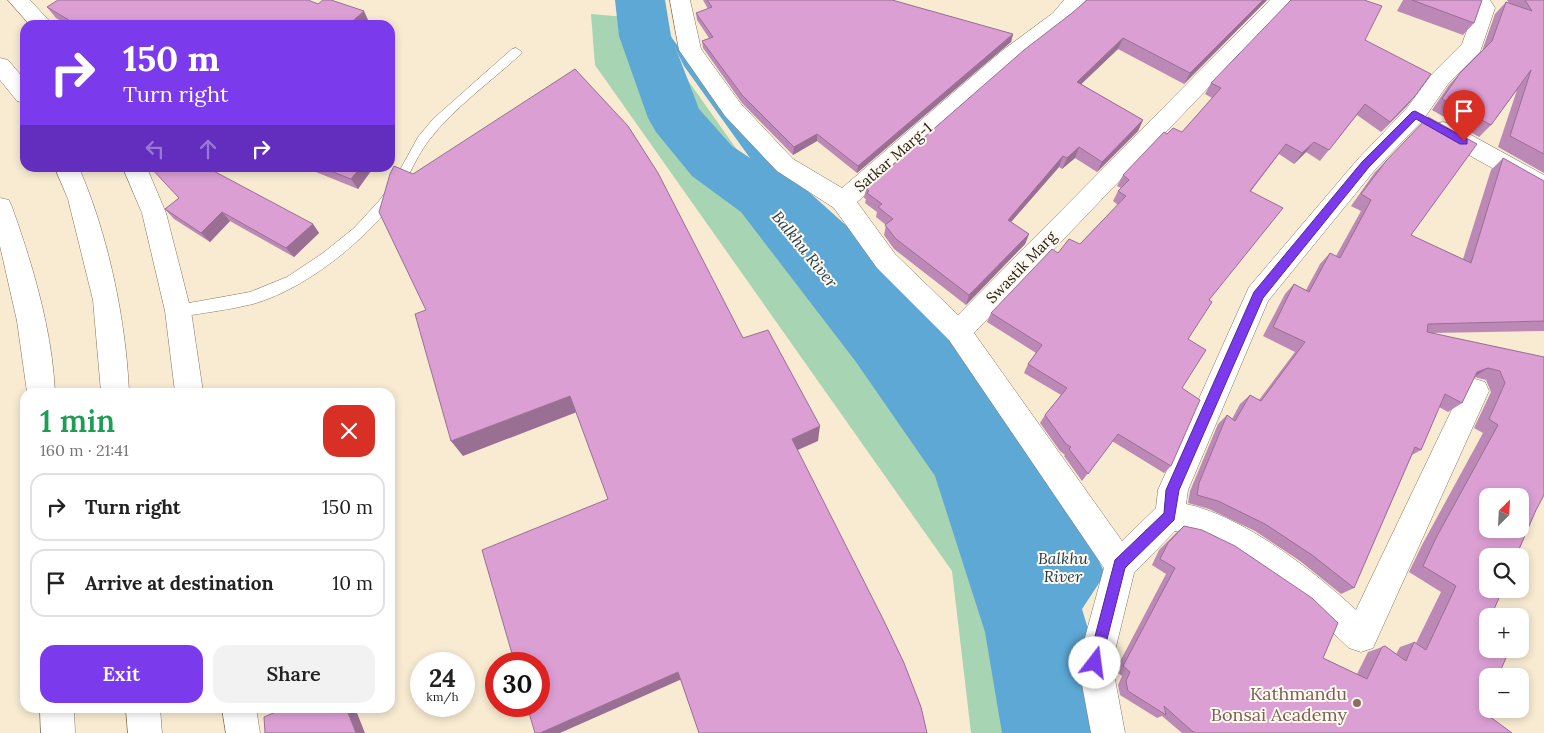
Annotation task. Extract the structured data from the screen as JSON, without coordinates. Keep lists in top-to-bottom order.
{
  "streets": {
    "main road": ["Satkar Marg-1", "Swastik Marg"]
  },
  "crossings": [
    ["Satkar Marg-1", "Swastik Marg"]
  ],
  "water": ["Balkhu River"],
  "places": ["Kathmandu Bonsai Academy"],
  "north": "top right",
  "page": {
    "turn": ["150 m", "Turn right"],
    "heading": ["1 min", "160 m · 21:41"],
    "list": [
      {
        "name": "Turn right",
        "value": "150 m"
      },
      {
        "name": "Arrive at destination",
        "value": "10 m"
      }
    ],
    "map_buttons": ["+", "−"],
    "buttons": ["Exit", "Share"],
    "speed": "24 km/h",
    "limit": "30"
  }
}
